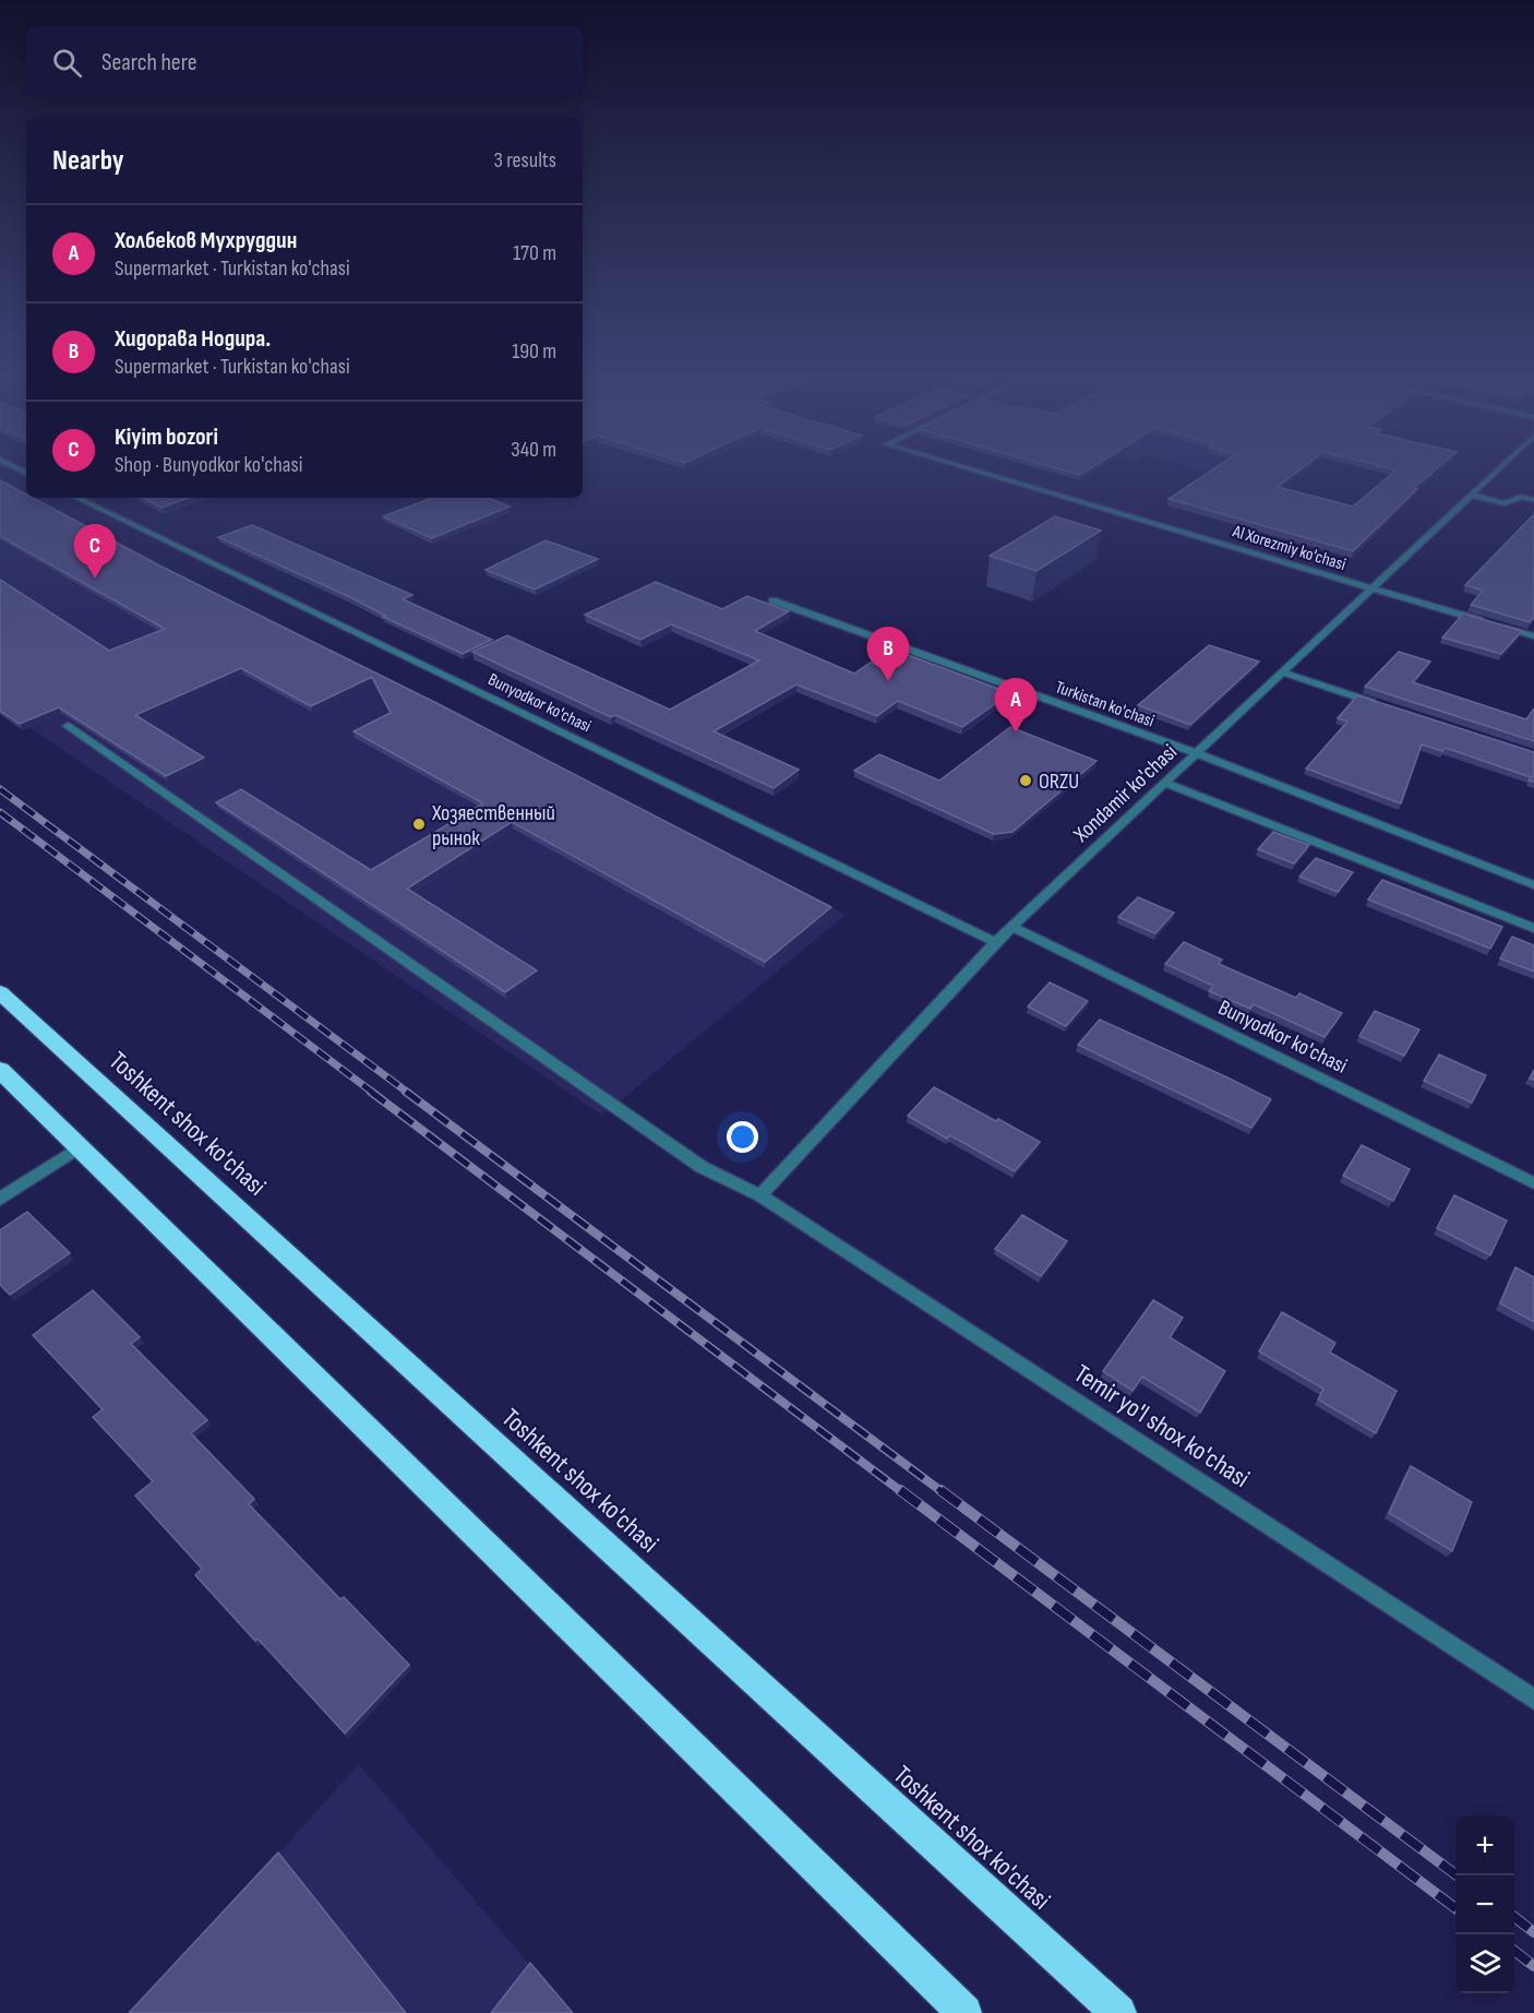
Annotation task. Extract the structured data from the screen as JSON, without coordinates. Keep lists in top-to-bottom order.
{
  "streets": {
    "highway": ["Toshkent shox ko'chasi"],
    "street": [
      "Al Xorezmiy ko'chasi",
      "Bunyodkor ko'chasi",
      "Turkistan ko'chasi",
      "Xondamir ko'chasi",
      "Temir yo'l shox ko'chasi"
    ]
  },
  "crossings": [
    ["Al Xorezmiy ko'chasi", "Xondamir ko'chasi"],
    ["Bunyodkor ko'chasi", "Xondamir ko'chasi"],
    ["Turkistan ko'chasi", "Xondamir ko'chasi"],
    ["Xondamir ko'chasi", "Temir yo'l shox ko'chasi"]
  ],
  "places": ["ORZU", "Хозяественный рынок"],
  "page": {
    "search": "Search here",
    "heading": ["Nearby", "3 results"],
    "list": [
      {
        "mark": "A",
        "name": "Холбеков Мухруддин",
        "note": "Supermarket · Turkistan ko'chasi",
        "value": "170 m"
      },
      {
        "mark": "B",
        "name": "Хидорава Нодира.",
        "note": "Supermarket · Turkistan ko'chasi",
        "value": "190 m"
      },
      {
        "mark": "C",
        "name": "Kiyim bozori",
        "note": "Shop · Bunyodkor ko'chasi",
        "value": "340 m"
      }
    ],
    "pins": ["C", "B", "A"],
    "map_buttons": ["+", "−"]
  }
}
